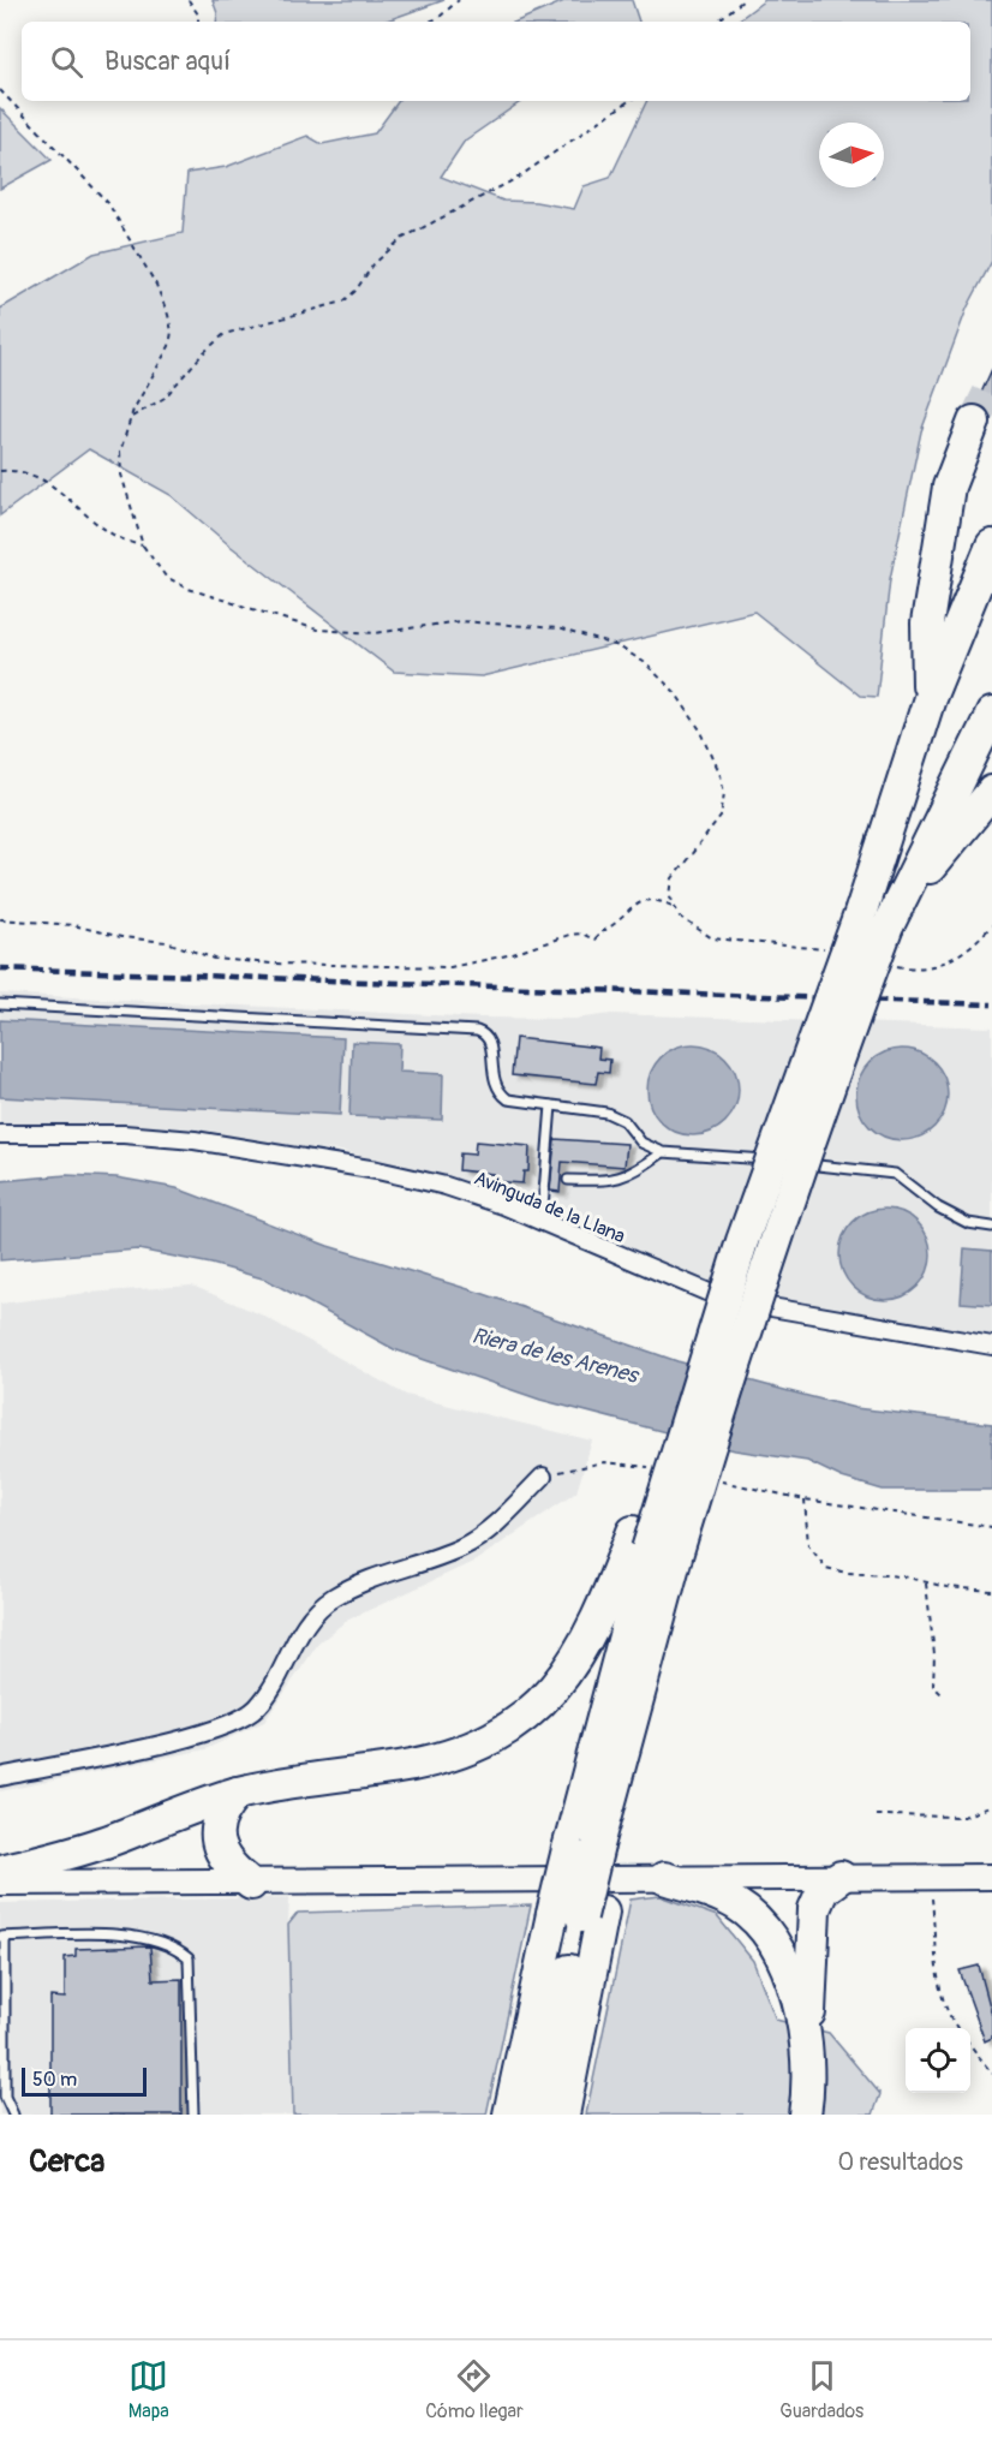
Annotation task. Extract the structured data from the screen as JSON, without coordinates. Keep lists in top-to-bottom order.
{
  "streets": {
    "street": ["Avinguda de la Llana"]
  },
  "water": ["Riera de les Arenes"],
  "scale_bar": "50 m",
  "north": "right",
  "page": {
    "search": "Buscar aquí",
    "scale": "50 m",
    "heading": ["Cerca", "0 resultados"],
    "nav": ["Mapa", "Cómo llegar", "Guardados"]
  }
}
